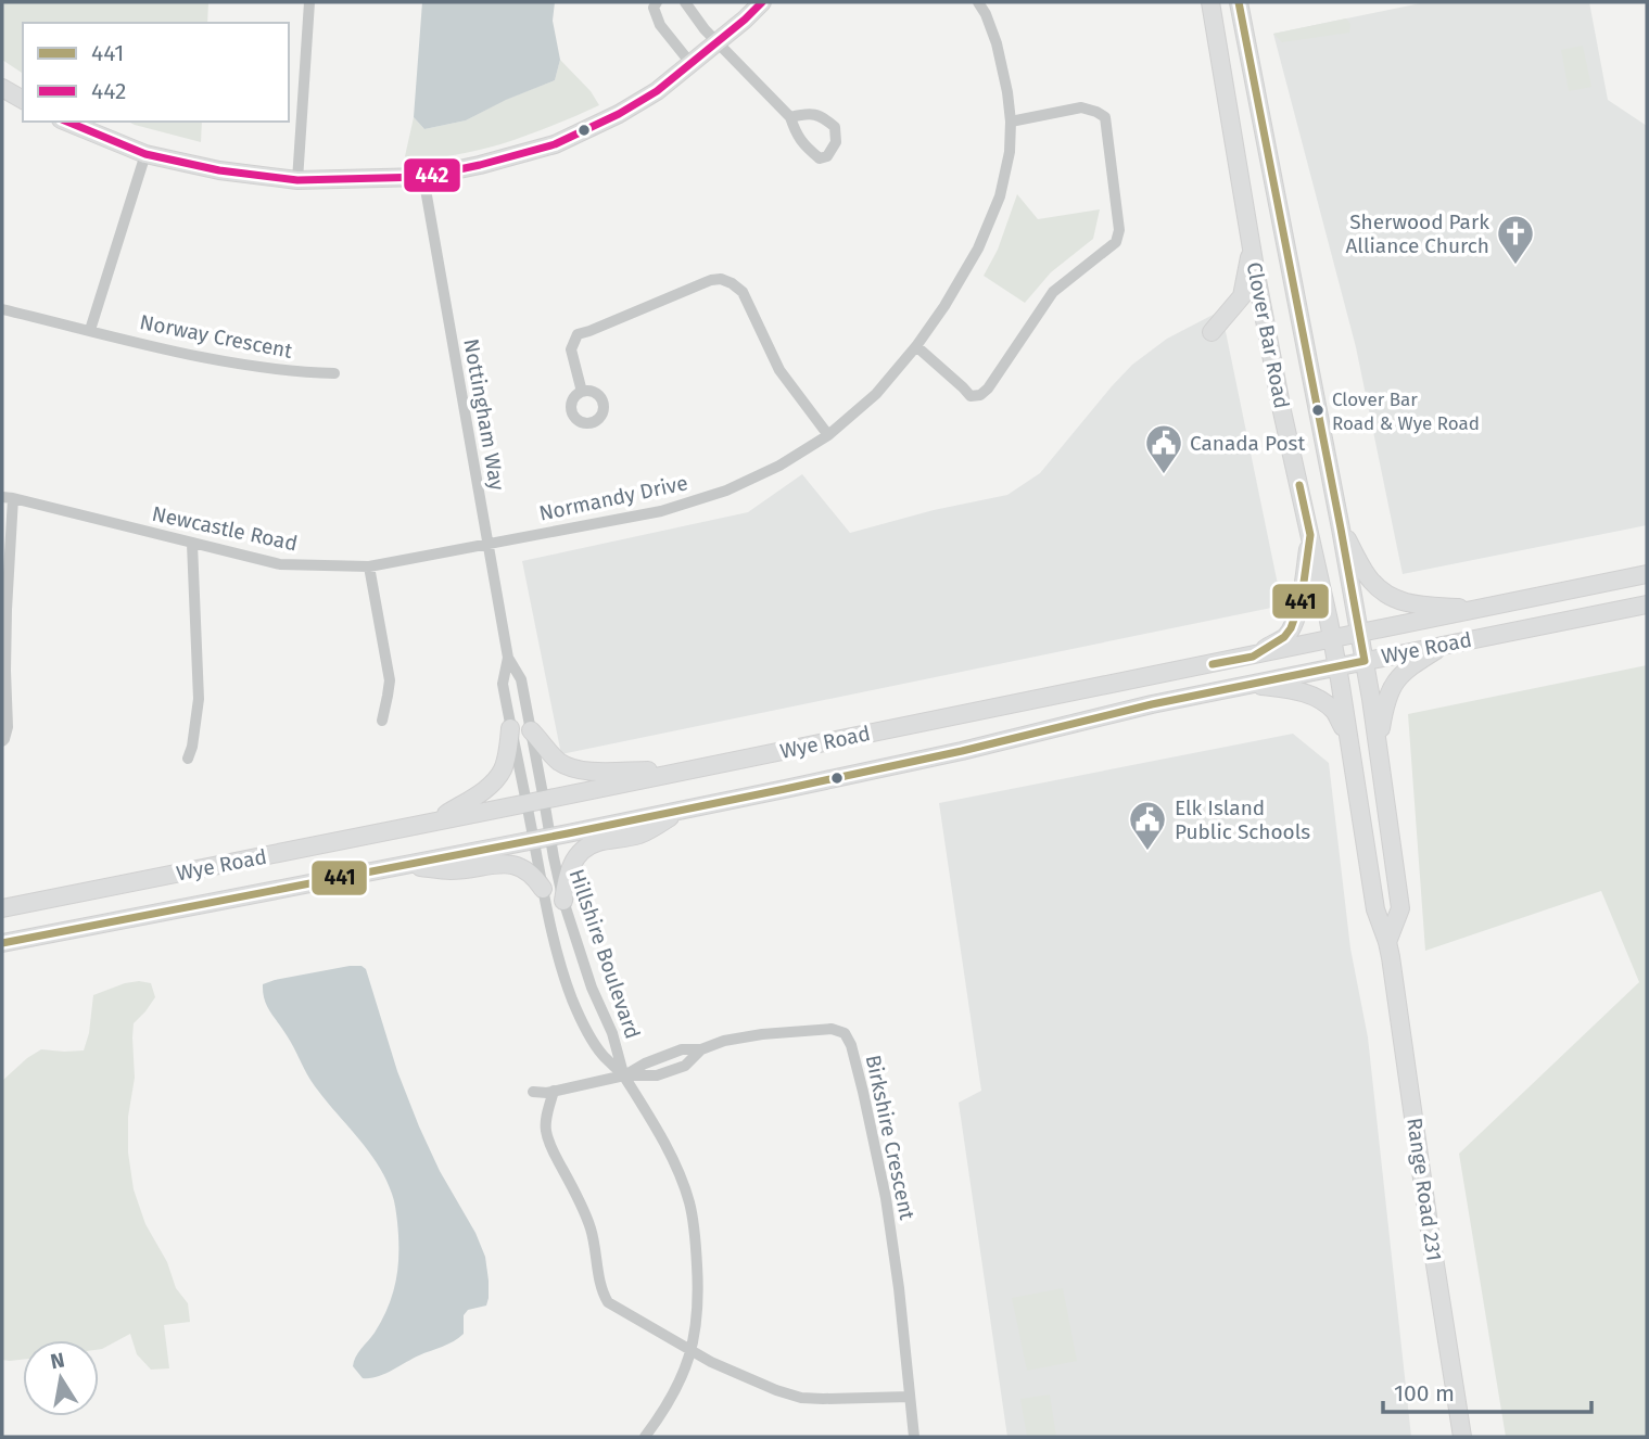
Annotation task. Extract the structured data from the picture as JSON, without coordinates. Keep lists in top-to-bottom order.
{
  "streets": {
    "main road": ["Clover Bar Road", "Wye Road", "Range Road 231"],
    "street": [
      "Norway Crescent",
      "Nottingham Way",
      "Normandy Drive",
      "Newcastle Road",
      "Hillshire Boulevard",
      "Birkshire Crescent"
    ]
  },
  "crossings": [
    ["Clover Bar Road", "Wye Road"],
    ["Clover Bar Road", "Range Road 231"],
    ["Nottingham Way", "Normandy Drive"],
    ["Nottingham Way", "Newcastle Road"],
    ["Nottingham Way", "Wye Road"],
    ["Nottingham Way", "Hillshire Boulevard"],
    ["Normandy Drive", "Newcastle Road"],
    ["Wye Road", "Hillshire Boulevard"],
    ["Wye Road", "Range Road 231"],
    ["Hillshire Boulevard", "Birkshire Crescent"]
  ],
  "places": {
    "church": ["Sherwood Park Alliance Church"],
    "other": ["Clover Bar Road & Wye Road"],
    "public building": ["Canada Post", "Elk Island Public Schools"]
  },
  "lines": ["transit line 441", "transit line 442"],
  "legend": ["441", "442"],
  "scale_bar": "100 m",
  "north": "top"
}
